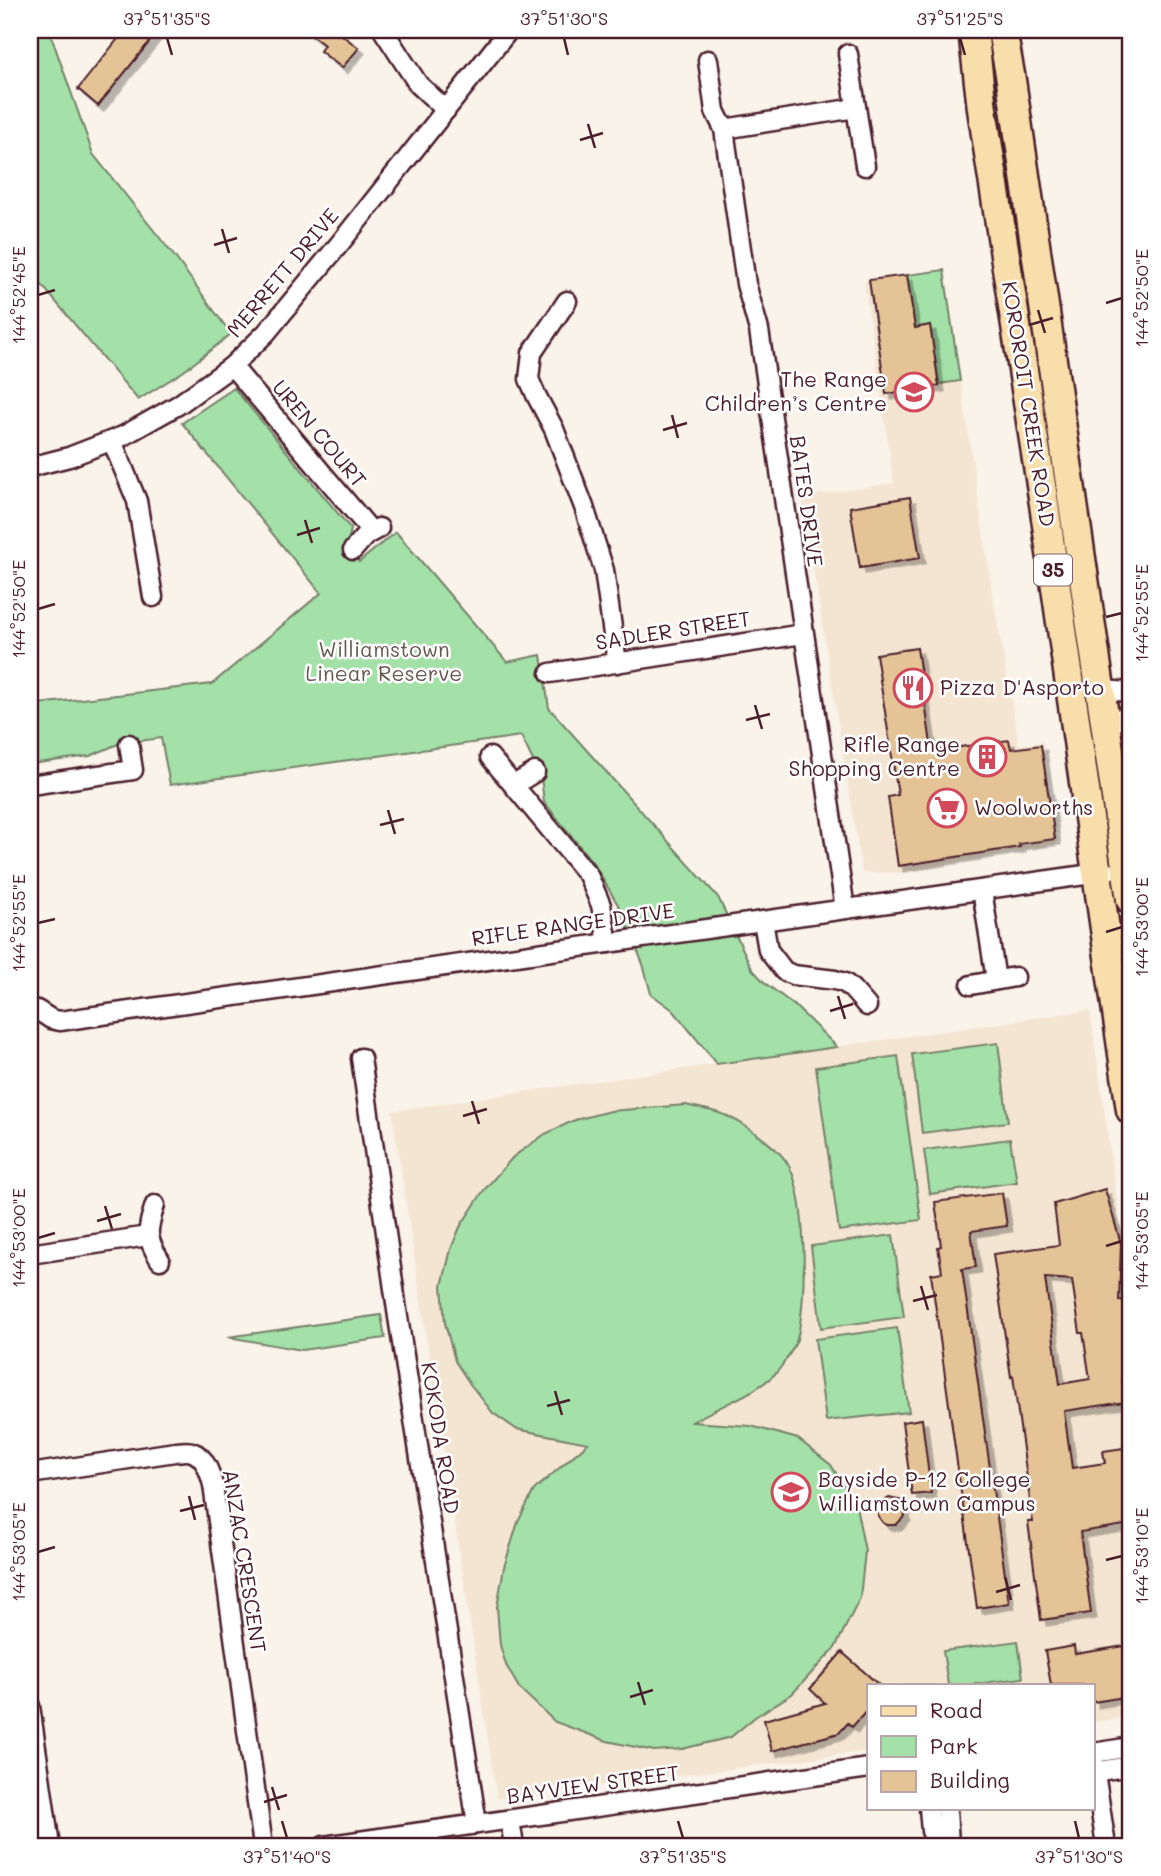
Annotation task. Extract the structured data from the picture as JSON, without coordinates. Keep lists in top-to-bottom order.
{
  "streets": {
    "main road": ["KOROROIT CREEK ROAD", "35"],
    "street": [
      "MERRETT DRIVE",
      "UREN COURT",
      "BATES DRIVE",
      "SADLER STREET",
      "RIFLE RANGE DRIVE",
      "KOKODA ROAD",
      "ANZAC CRESCENT",
      "BAYVIEW STREET"
    ]
  },
  "crossings": [
    ["MERRETT DRIVE", "UREN COURT"],
    ["KOROROIT CREEK ROAD", "RIFLE RANGE DRIVE"],
    ["BATES DRIVE", "SADLER STREET"],
    ["BATES DRIVE", "RIFLE RANGE DRIVE"],
    ["KOKODA ROAD", "BAYVIEW STREET"]
  ],
  "parks": ["Williamstown Linear Reserve"],
  "places": {
    "school or university": ["The Range Children’s Centre", "Bayside P-12 College Williamstown Campus"],
    "restaurant": ["Pizza D'Asporto"],
    "building": ["Rifle Range Shopping Centre"],
    "supermarket": ["Woolworths"]
  },
  "legend": ["Road", "Park", "Building"],
  "coordinates": [
    "37°51'35\"S",
    "37°51'30\"S",
    "37°51'25\"S",
    "144°52'45\"E",
    "144°52'50\"E",
    "144°52'55\"E",
    "144°53'00\"E",
    "144°53'05\"E",
    "144°53'10\"E",
    "37°51'40\"S"
  ]
}
